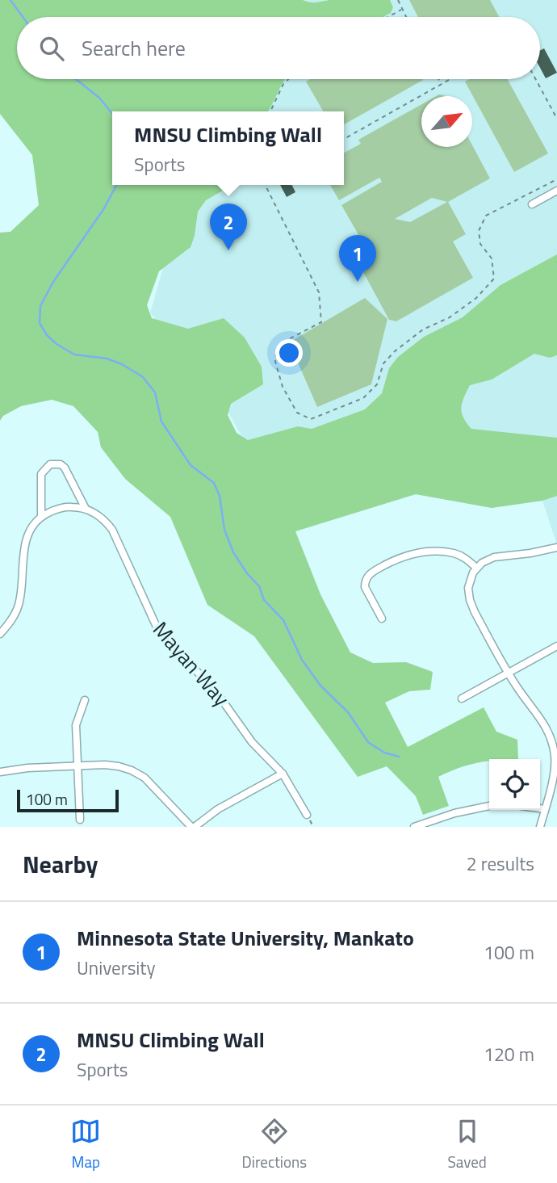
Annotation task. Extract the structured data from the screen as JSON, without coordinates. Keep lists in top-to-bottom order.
{
  "streets": {
    "street": ["Mayan Way"]
  },
  "scale_bar": "100 m",
  "north": "top right",
  "page": {
    "search": "Search here",
    "popup": ["MNSU Climbing Wall", "Sports"],
    "pins": ["2", "1"],
    "scale": "100 m",
    "heading": ["Nearby", "2 results"],
    "list": [
      {
        "mark": "1",
        "name": "Minnesota State University, Mankato",
        "note": "University",
        "value": "100 m"
      },
      {
        "mark": "2",
        "name": "MNSU Climbing Wall",
        "note": "Sports",
        "value": "120 m"
      }
    ],
    "nav": ["Map", "Directions", "Saved"]
  }
}
